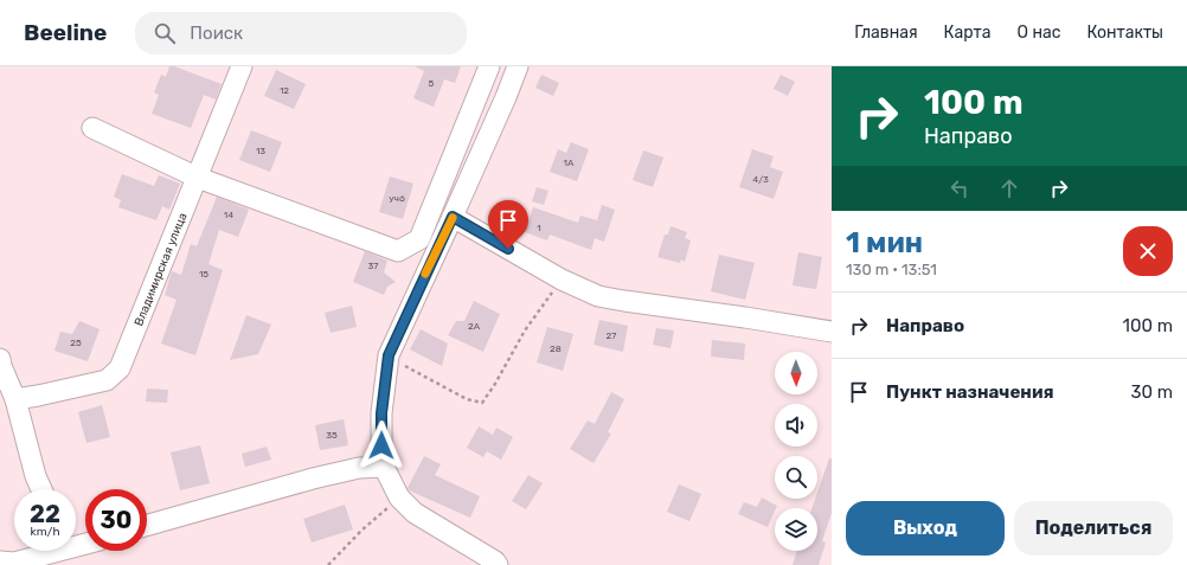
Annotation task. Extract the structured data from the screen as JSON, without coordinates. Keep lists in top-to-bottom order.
{
  "streets": {
    "street": ["Владимирская улица"]
  },
  "house_numbers": [
    "5",
    "12",
    "13",
    "1А",
    "4/3",
    "уч6",
    "14",
    "1",
    "37",
    "15",
    "2А",
    "27",
    "25",
    "28",
    "35"
  ],
  "north": "bottom",
  "page": {
    "header": "Beeline",
    "search": "Поиск",
    "nav": [
      "Главная",
      "Карта",
      "О нас",
      "Контакты"
    ],
    "turn": ["100 m", "Направо"],
    "heading": ["1 мин", "130 m · 13:51"],
    "list": [
      {
        "name": "Направо",
        "value": "100 m"
      },
      {
        "name": "Пункт назначения",
        "value": "30 m"
      }
    ],
    "speed": "22 km/h",
    "limit": "30",
    "buttons": ["Выход", "Поделиться"]
  }
}
